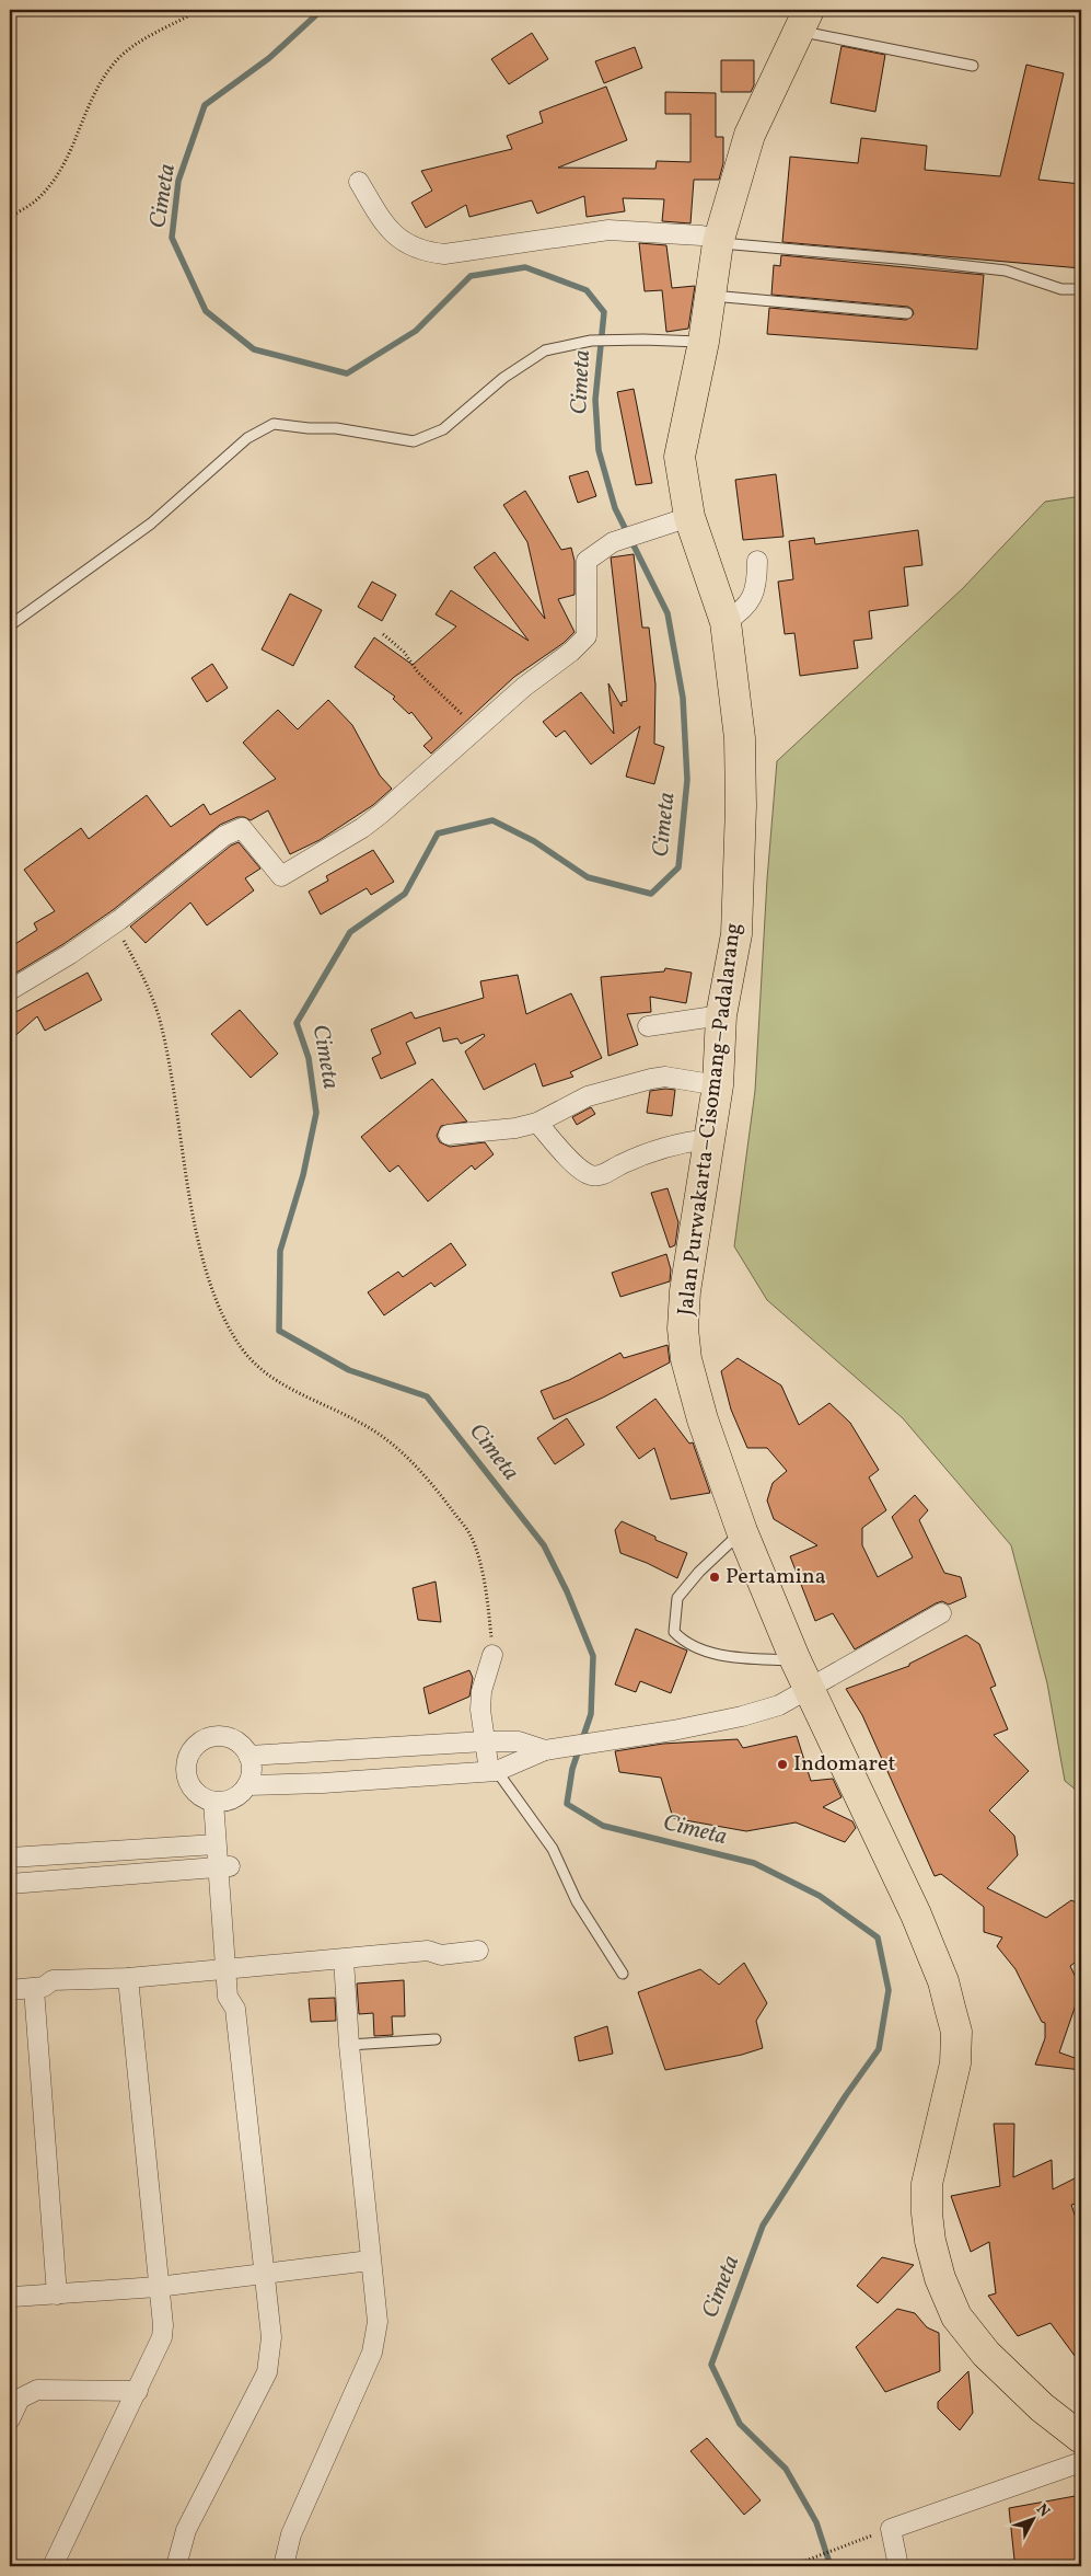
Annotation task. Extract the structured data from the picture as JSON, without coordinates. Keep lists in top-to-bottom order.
{
  "streets": {
    "highway": ["Jalan Purwakarta–Cisomang–Padalarang"]
  },
  "water": ["Cimeta"],
  "places": ["Pertamina", "Indomaret"],
  "north": "top right"
}
